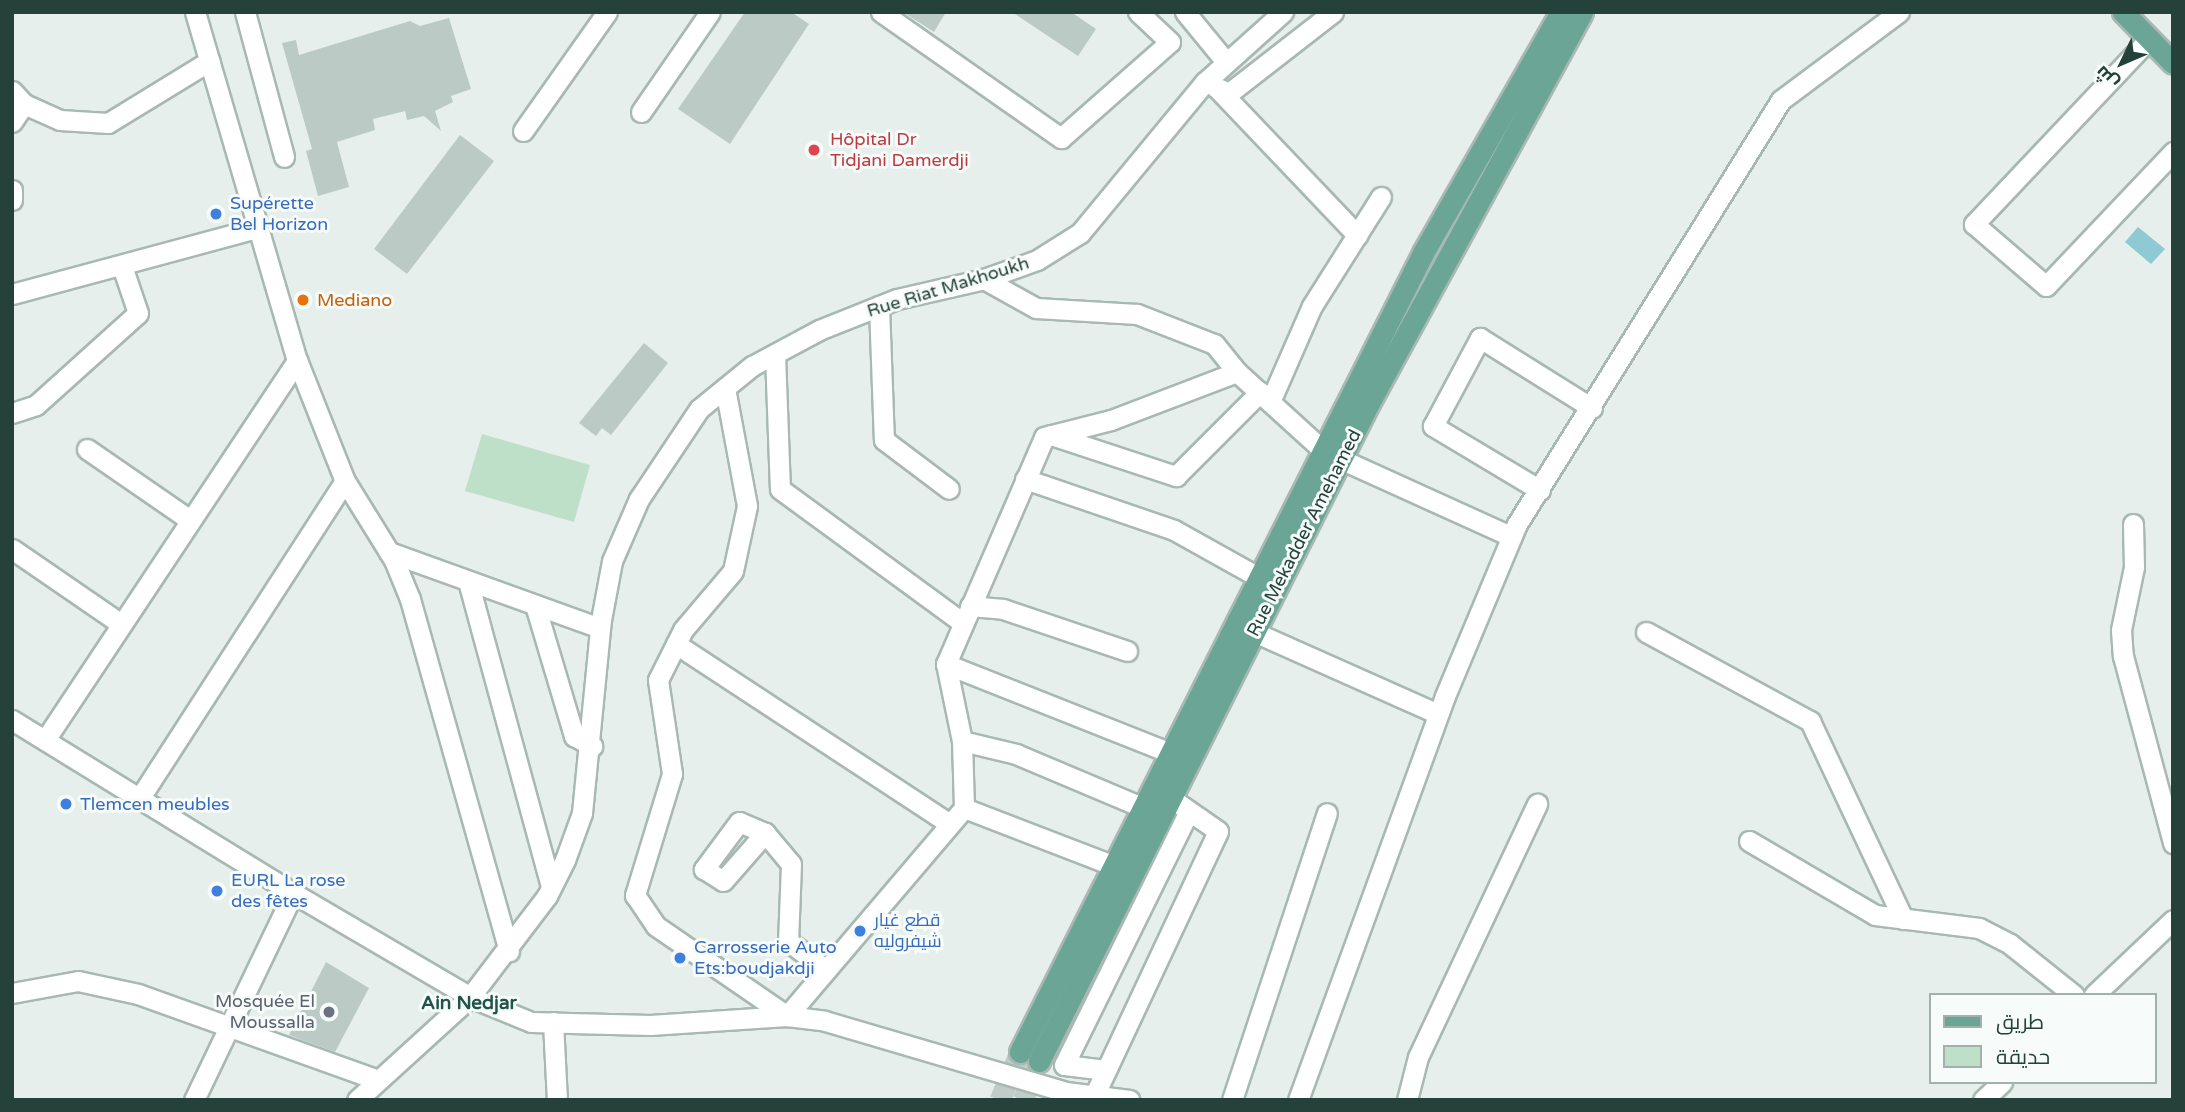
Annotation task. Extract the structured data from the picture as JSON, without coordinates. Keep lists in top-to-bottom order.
{
  "streets": {
    "main road": ["Rue Mekadder Amehamed"],
    "street": ["Rue Riat Makhoukh"]
  },
  "districts": ["Ain Nedjar"],
  "places": [
    "Hôpital Dr Tidjani Damerdji",
    "Supérette Bel Horizon",
    "Mediano",
    "Tlemcen meubles",
    "EURL La rose des fêtes",
    "قطع غيار شيفروليه",
    "Carrosserie Auto Ets:boudjakdji",
    "Mosquée El Moussalla"
  ],
  "legend": ["طريق", "حديقة"],
  "north": "bottom left"
}
